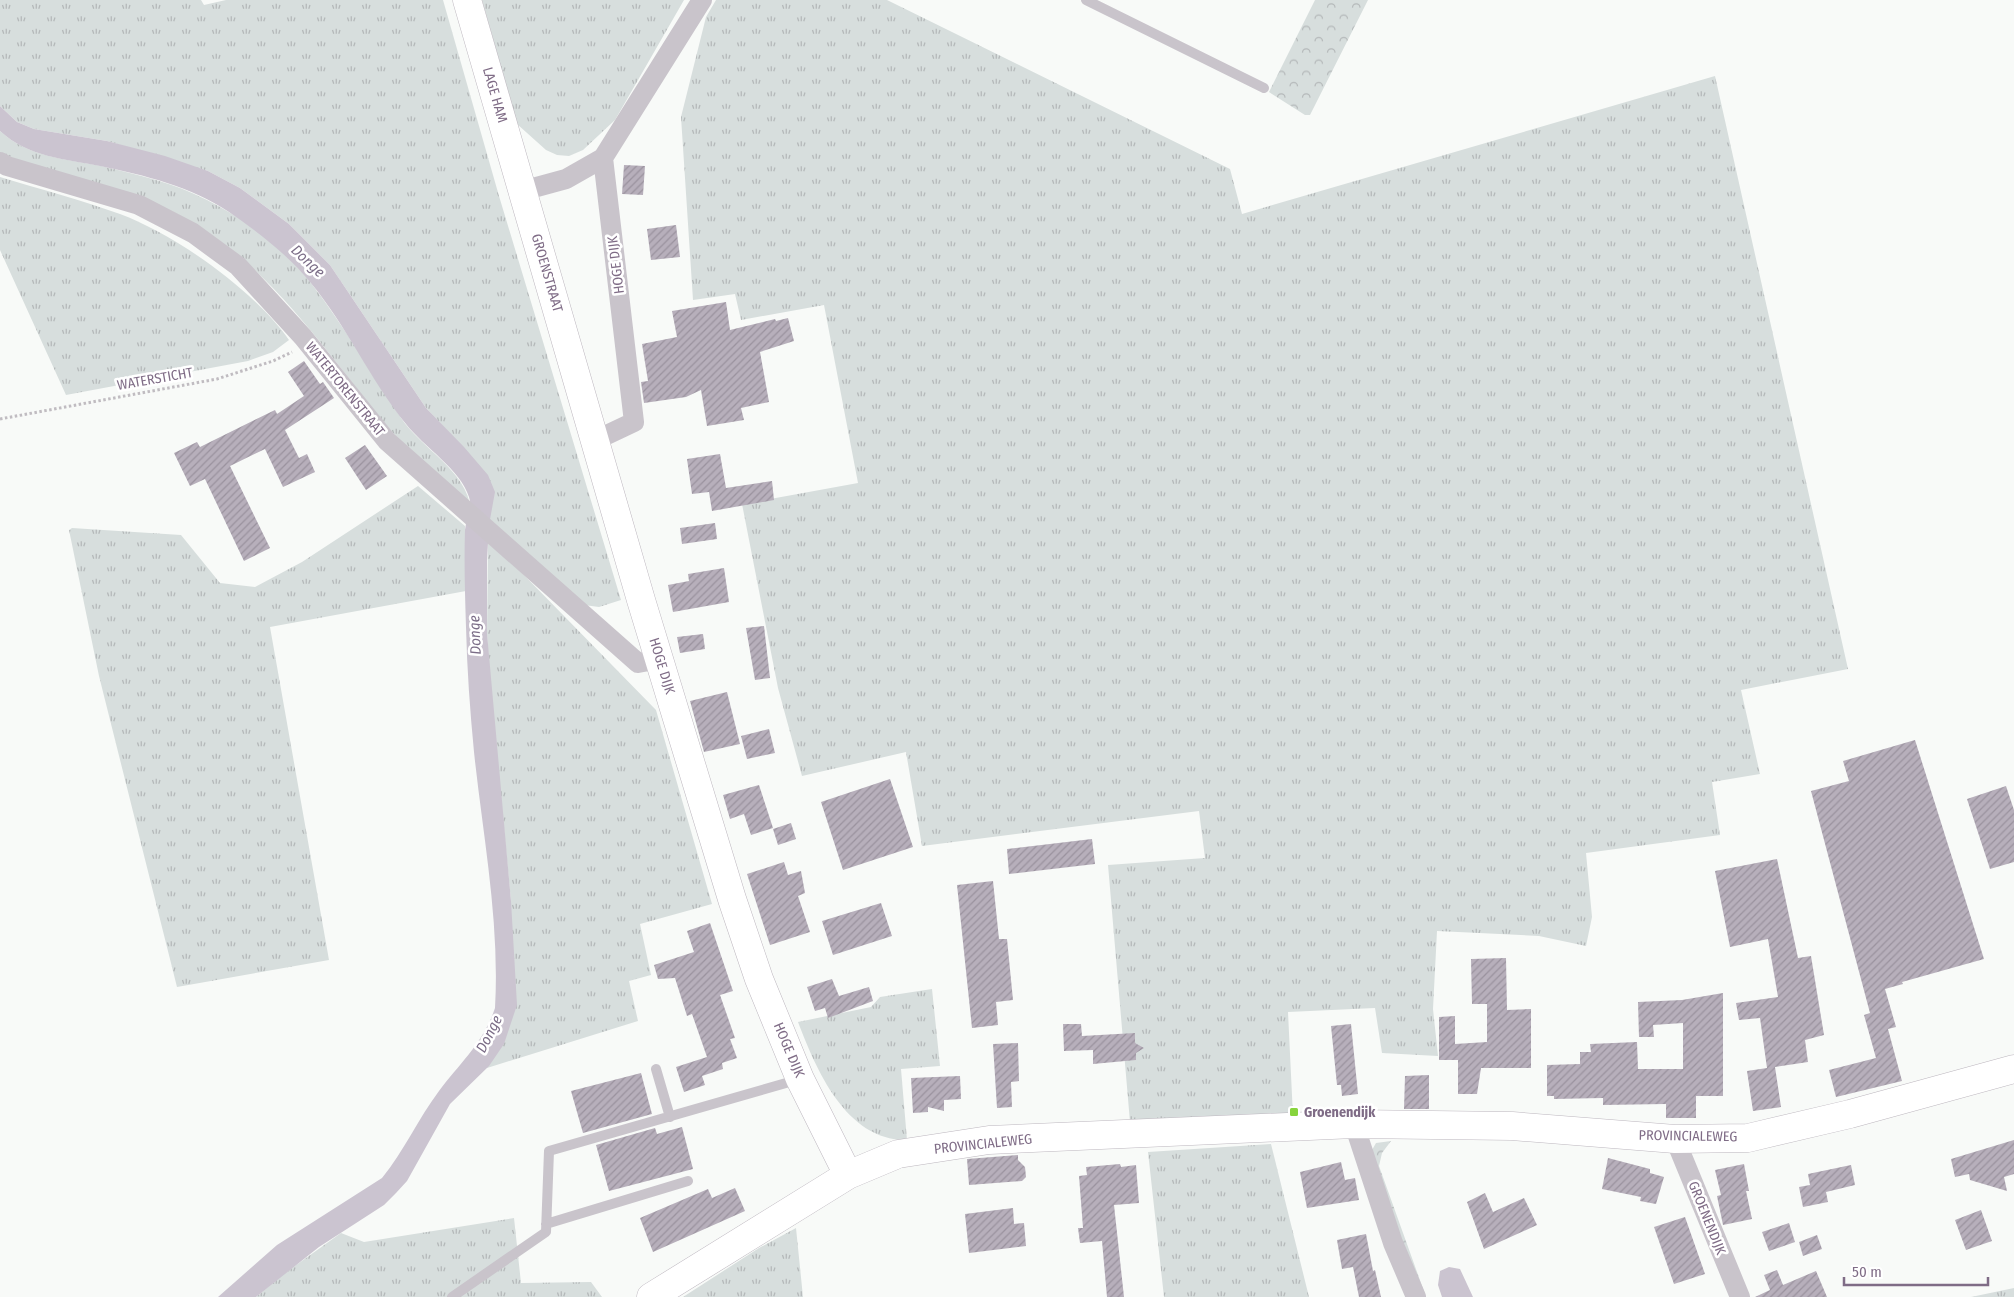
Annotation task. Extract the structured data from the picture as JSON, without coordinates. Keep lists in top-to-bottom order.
{
  "streets": {
    "street": [
      "LAGE HAM",
      "HOGE DIJK",
      "GROENSTRAAT",
      "WATERTORENSTRAAT",
      "PROVINCIALEWEG",
      "GROENENDIJK"
    ],
    "path": ["WATERSTICHT"]
  },
  "crossings": [
    ["LAGE HAM", "GROENSTRAAT"],
    ["HOGE DIJK", "GROENSTRAAT"],
    ["HOGE DIJK", "WATERTORENSTRAAT"],
    ["HOGE DIJK", "PROVINCIALEWEG"],
    ["WATERSTICHT", "WATERTORENSTRAAT"],
    ["PROVINCIALEWEG", "GROENENDIJK"]
  ],
  "water": ["Donge"],
  "places": {
    "transit": ["Groenendijk"]
  },
  "scale_bar": "50 m"
}
